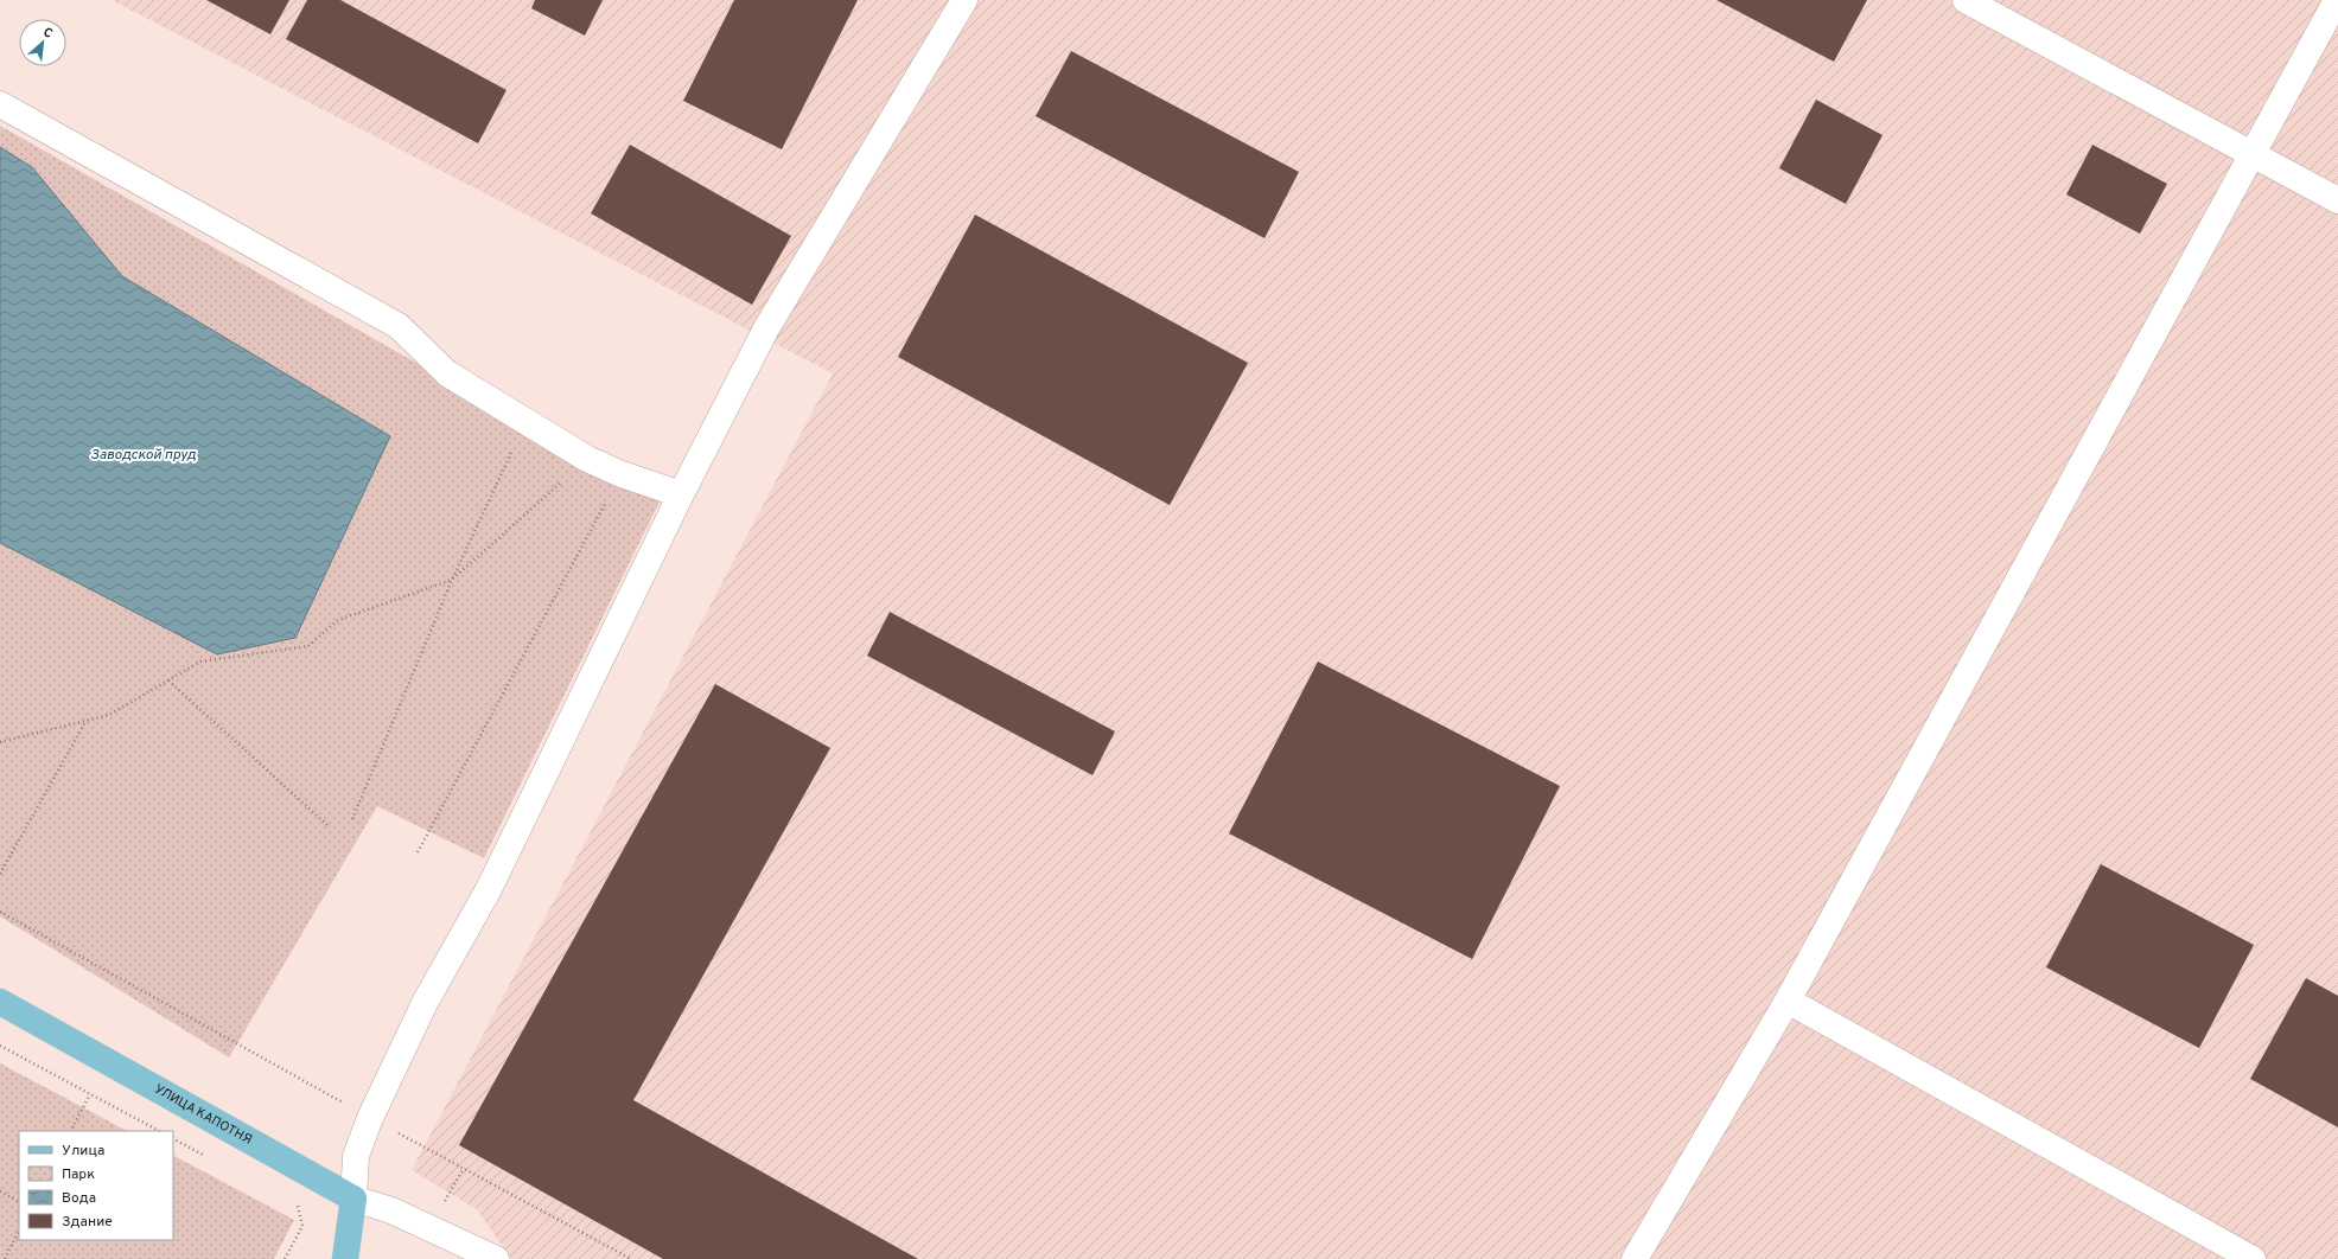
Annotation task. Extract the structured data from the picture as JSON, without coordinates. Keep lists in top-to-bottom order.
{
  "streets": {
    "main road": ["УЛИЦА КАПОТНЯ"]
  },
  "water": ["Заводской пруд"],
  "legend": [
    "Улица",
    "Парк",
    "Вода",
    "Здание"
  ],
  "north": "top right"
}
